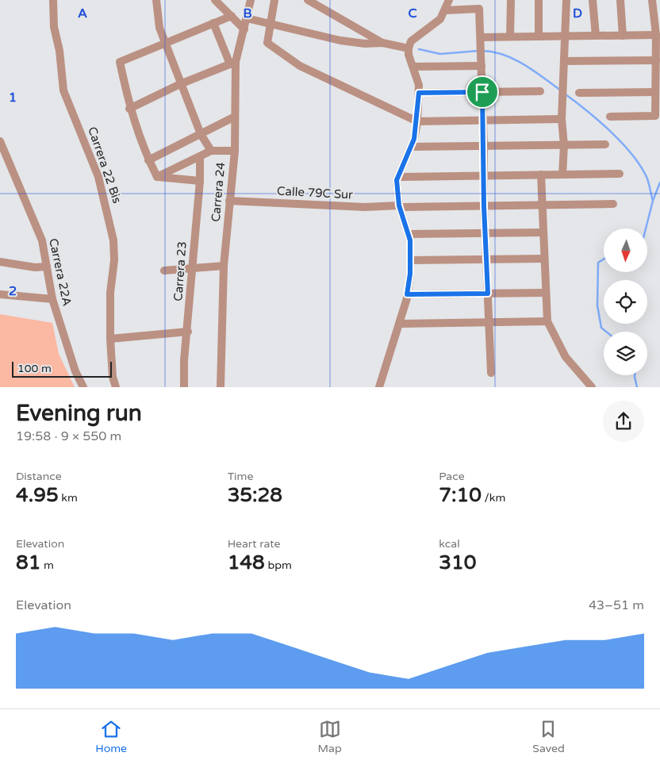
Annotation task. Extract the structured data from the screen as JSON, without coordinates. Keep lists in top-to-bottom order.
{
  "streets": {
    "street": [
      "Carrera 22 Bis",
      "Carrera 24",
      "Calle 79C Sur",
      "Carrera 23",
      "Carrera 22A"
    ]
  },
  "crossings": [
    ["Carrera 24", "Calle 79C Sur"]
  ],
  "scale_bar": "100 m",
  "north": "bottom",
  "page": {
    "scale": "100 m",
    "heading": ["Evening run", "19:58 · 9 × 550 m"],
    "stats": [
      ["Distance", "4.95 km"],
      ["Time", "35:28"],
      ["Pace", "7:10 /km"],
      ["Elevation", "81 m"],
      ["Heart rate", "148 bpm"],
      ["kcal", "310"]
    ],
    "chart": ["Elevation", "43–51 m"],
    "tabs": ["Home", "Map", "Saved"]
  },
  "grid": {
    "columns": [
      "A",
      "B",
      "C",
      "D"
    ],
    "rows": ["1", "2"]
  }
}
